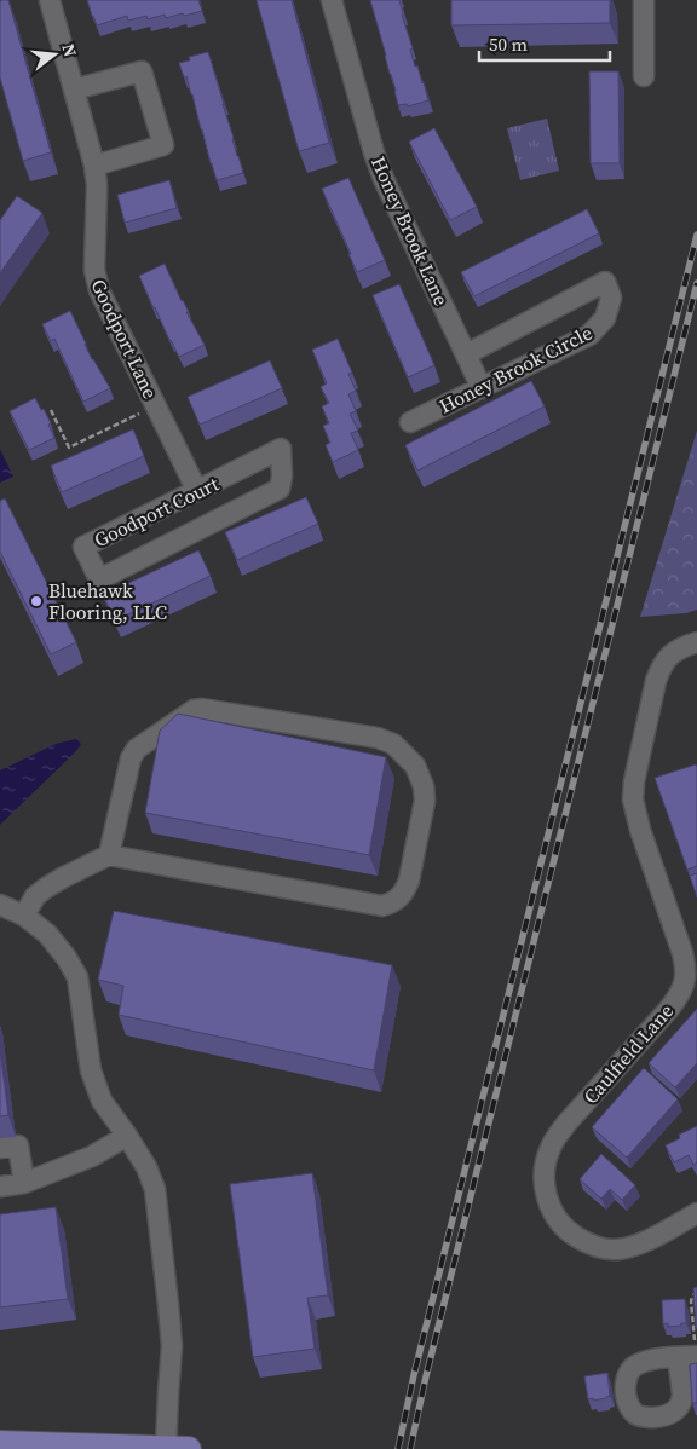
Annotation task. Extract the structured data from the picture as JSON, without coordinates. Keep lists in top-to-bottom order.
{
  "streets": {
    "street": [
      "Honey Brook Lane",
      "Goodport Lane",
      "Honey Brook Circle",
      "Goodport Court",
      "Caulfield Lane"
    ]
  },
  "crossings": [
    ["Honey Brook Lane", "Honey Brook Circle"],
    ["Goodport Lane", "Goodport Court"]
  ],
  "places": ["Bluehawk Flooring, LLC"],
  "scale_bar": "50 m",
  "north": "right"
}
